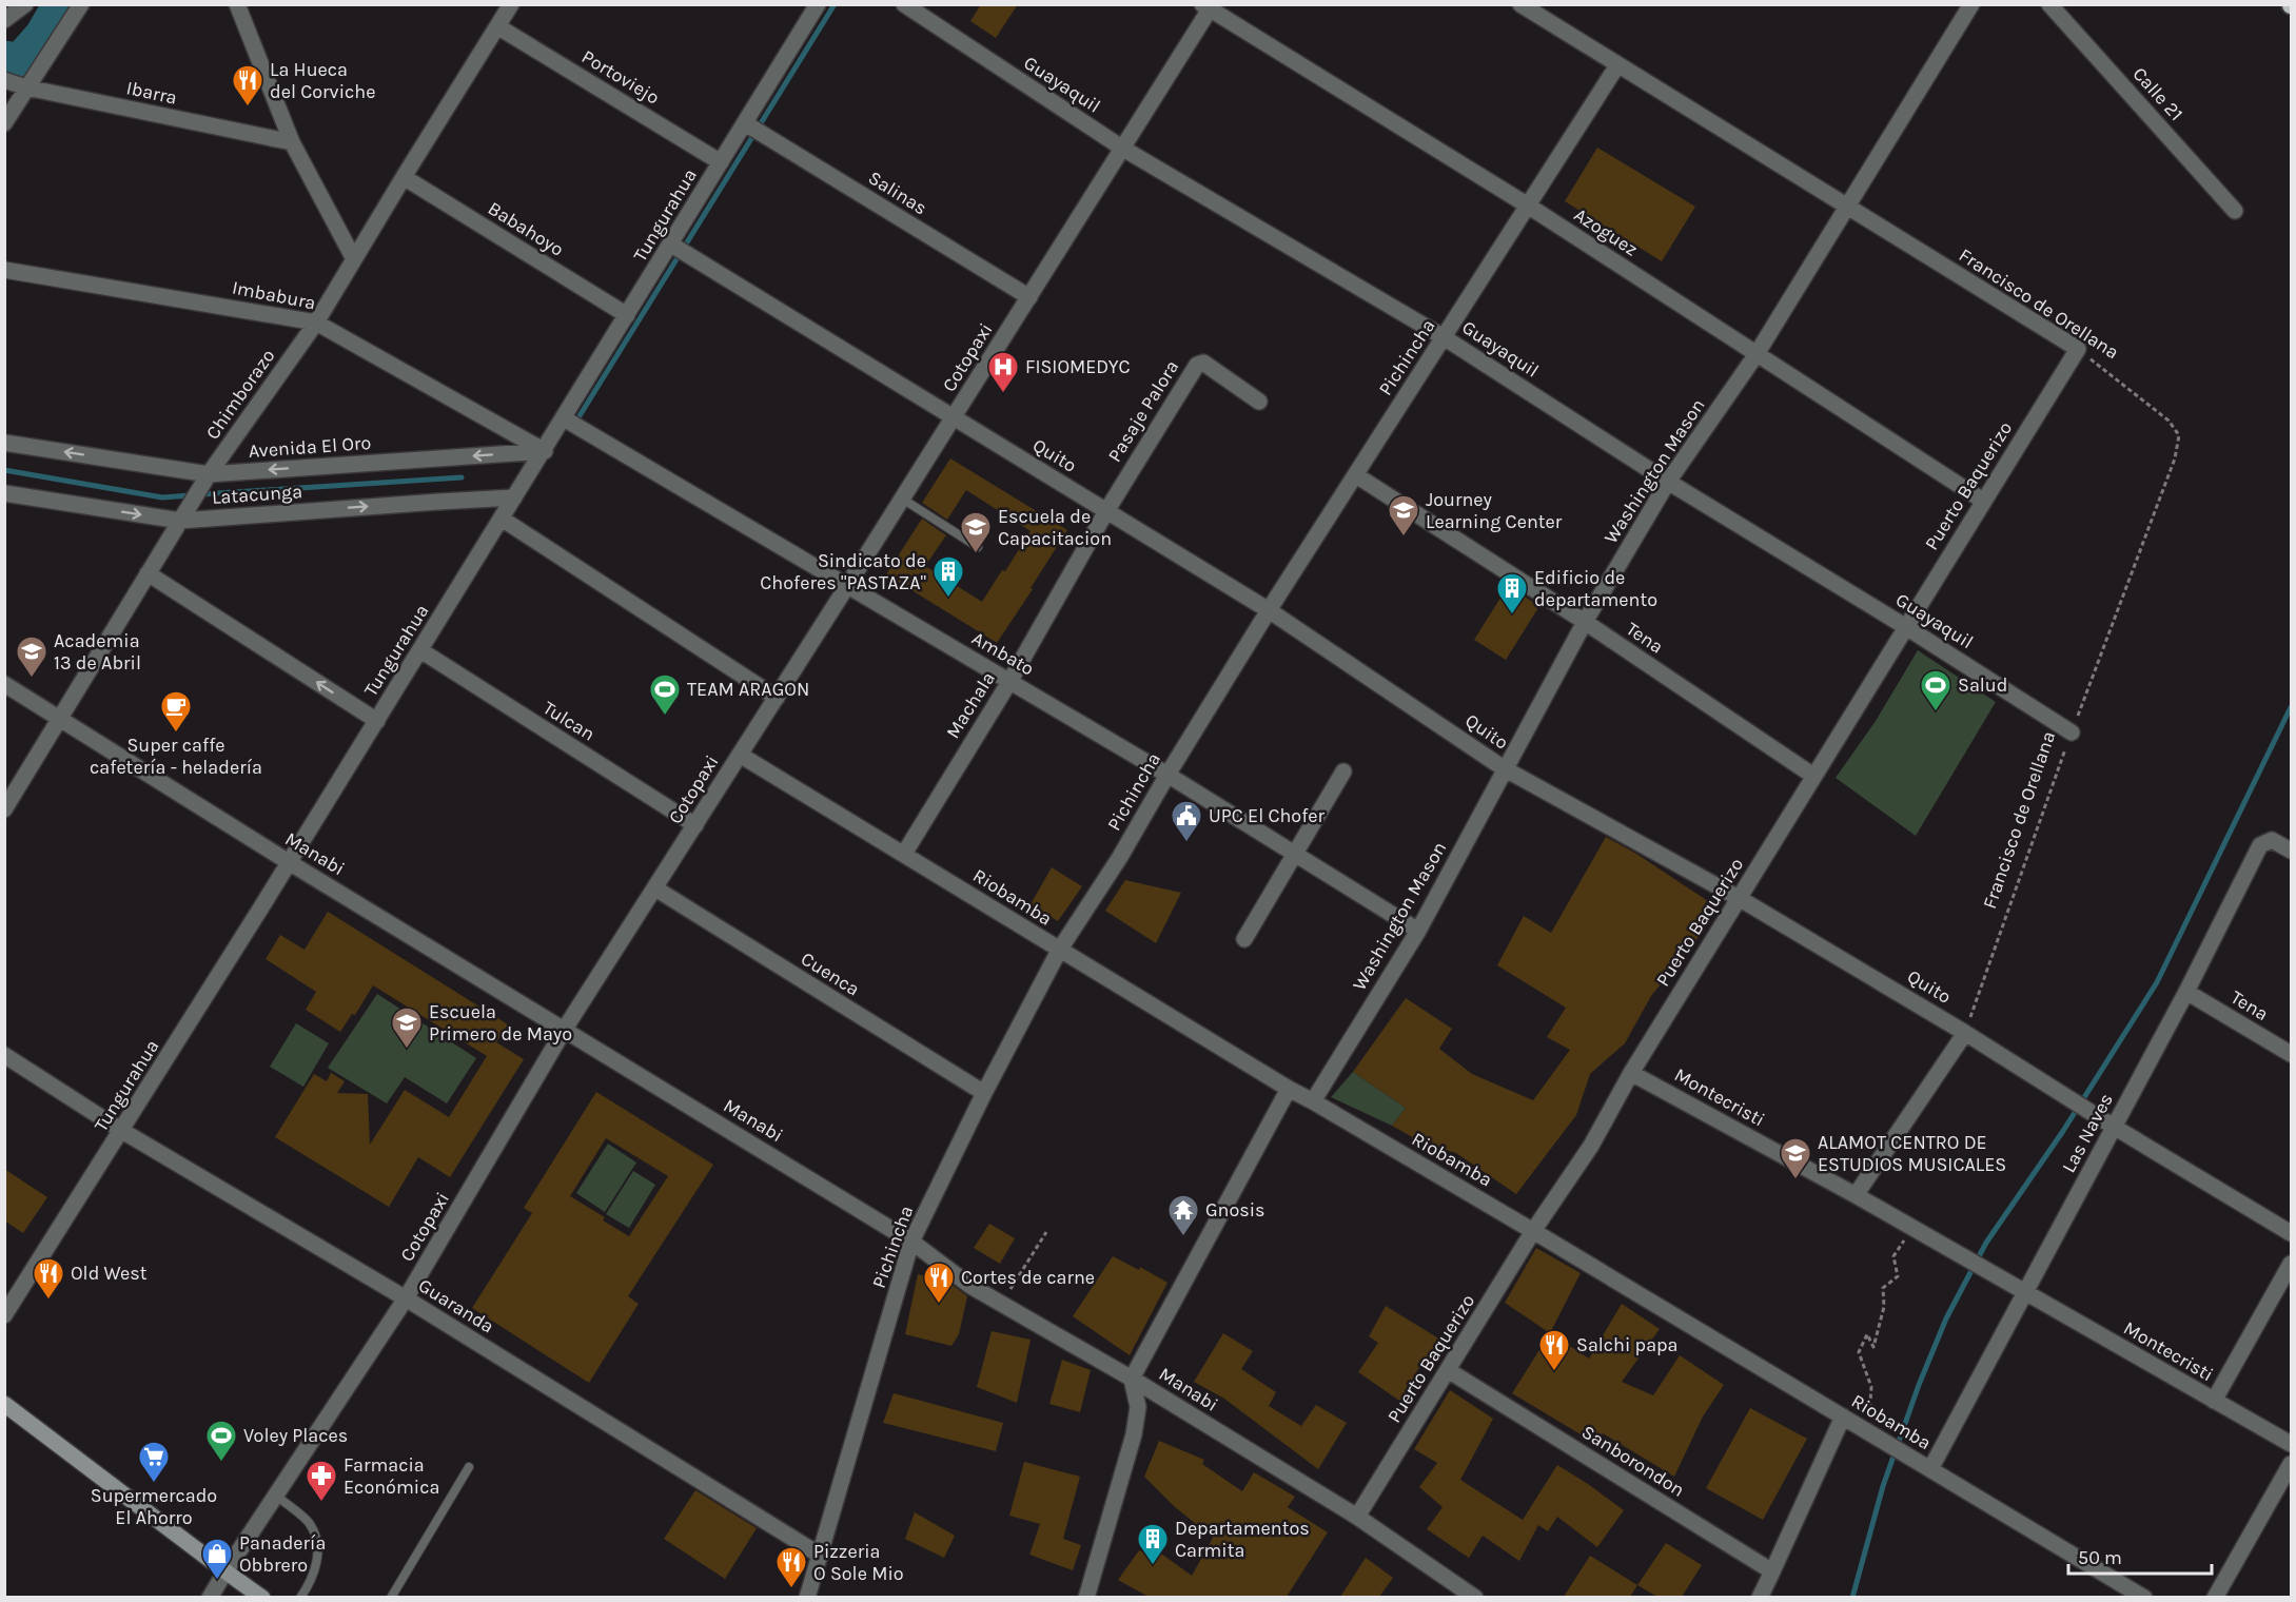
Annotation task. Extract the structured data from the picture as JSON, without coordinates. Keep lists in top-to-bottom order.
{
  "streets": {
    "street": [
      "Portoviejo",
      "Guayaquil",
      "Ibarra",
      "Calle 21",
      "Salinas",
      "Tungurahua",
      "Babahoyo",
      "Azoguez",
      "Imbabura",
      "Francisco de Orellana",
      "Cotopaxi",
      "Pichincha",
      "Chimborazo",
      "Pasaje Palora",
      "Avenida El Oro",
      "Quito",
      "Washington Mason",
      "Puerto Baquerizo",
      "Latacunga",
      "Tena",
      "Ambato",
      "Machala",
      "Tulcan",
      "Manabi",
      "Riobamba",
      "Cuenca",
      "Montecristi",
      "Las Naves",
      "Guaranda",
      "Sanborondon"
    ]
  },
  "crossings": [
    ["Portoviejo", "Tungurahua"],
    ["Portoviejo", "Chimborazo"],
    ["Guayaquil", "Francisco de Orellana"],
    ["Guayaquil", "Cotopaxi"],
    ["Guayaquil", "Pichincha"],
    ["Guayaquil", "Washington Mason"],
    ["Guayaquil", "Puerto Baquerizo"],
    ["Salinas", "Tungurahua"],
    ["Salinas", "Cotopaxi"],
    ["Tungurahua", "Babahoyo"],
    ["Tungurahua", "Imbabura"],
    ["Tungurahua", "Avenida El Oro"],
    ["Tungurahua", "Quito"],
    ["Tungurahua", "Latacunga"],
    ["Tungurahua", "Ambato"],
    ["Tungurahua", "Tulcan"],
    ["Tungurahua", "Manabi"],
    ["Tungurahua", "Guaranda"],
    ["Babahoyo", "Chimborazo"],
    ["Azoguez", "Cotopaxi"],
    ["Azoguez", "Pichincha"],
    ["Azoguez", "Washington Mason"],
    ["Azoguez", "Puerto Baquerizo"],
    ["Imbabura", "Chimborazo"],
    ["Imbabura", "Avenida El Oro"],
    ["Francisco de Orellana", "Pichincha"],
    ["Francisco de Orellana", "Quito"],
    ["Francisco de Orellana", "Washington Mason"],
    ["Francisco de Orellana", "Puerto Baquerizo"],
    ["Cotopaxi", "Quito"],
    ["Cotopaxi", "Ambato"],
    ["Cotopaxi", "Tulcan"],
    ["Cotopaxi", "Manabi"],
    ["Cotopaxi", "Riobamba"],
    ["Cotopaxi", "Cuenca"],
    ["Cotopaxi", "Guaranda"],
    ["Pichincha", "Quito"],
    ["Pichincha", "Tena"],
    ["Pichincha", "Ambato"],
    ["Pichincha", "Manabi"],
    ["Pichincha", "Riobamba"],
    ["Pichincha", "Cuenca"],
    ["Pichincha", "Guaranda"],
    ["Chimborazo", "Avenida El Oro"],
    ["Chimborazo", "Latacunga"],
    ["Chimborazo", "Manabi"],
    ["Pasaje Palora", "Quito"],
    ["Pasaje Palora", "Machala"],
    ["Quito", "Washington Mason"],
    ["Quito", "Puerto Baquerizo"],
    ["Quito", "Machala"],
    ["Quito", "Las Naves"],
    ["Washington Mason", "Tena"],
    ["Washington Mason", "Ambato"],
    ["Washington Mason", "Riobamba"],
    ["Puerto Baquerizo", "Tena"],
    ["Puerto Baquerizo", "Manabi"],
    ["Puerto Baquerizo", "Riobamba"],
    ["Puerto Baquerizo", "Montecristi"],
    ["Puerto Baquerizo", "Sanborondon"],
    ["Tena", "Las Naves"],
    ["Ambato", "Machala"],
    ["Machala", "Riobamba"],
    ["Riobamba", "Las Naves"],
    ["Montecristi", "Las Naves"]
  ],
  "one_way": ["Avenida El Oro", "Latacunga"],
  "places": {
    "restaurant": [
      "La Hueca del Corviche",
      "Old West",
      "Cortes de carne",
      "Salchi papa",
      "Pizzeria O Sole Mio"
    ],
    "hospital": ["FISIOMEDYC"],
    "school or university": [
      "Journey Learning Center",
      "Escuela de Capacitacion",
      "Academia 13 de Abril",
      "Escuela Primero de Mayo",
      "ALAMOT CENTRO DE ESTUDIOS MUSICALES"
    ],
    "building": ["Sindicato de Choferes \"PASTAZA\"", "Edificio de departamento", "Departamentos Carmita"],
    "sports": ["Salud", "TEAM ARAGON", "Voley Places"],
    "cafe": ["Super caffe cafetería - heladería"],
    "public building": ["UPC El Chofer"],
    "temple": ["Gnosis"],
    "supermarket": ["Supermercado El Ahorro"],
    "pharmacy": ["Farmacia Económica"],
    "shop": ["Panadería Obbrero"]
  },
  "scale_bar": "50 m"
}
